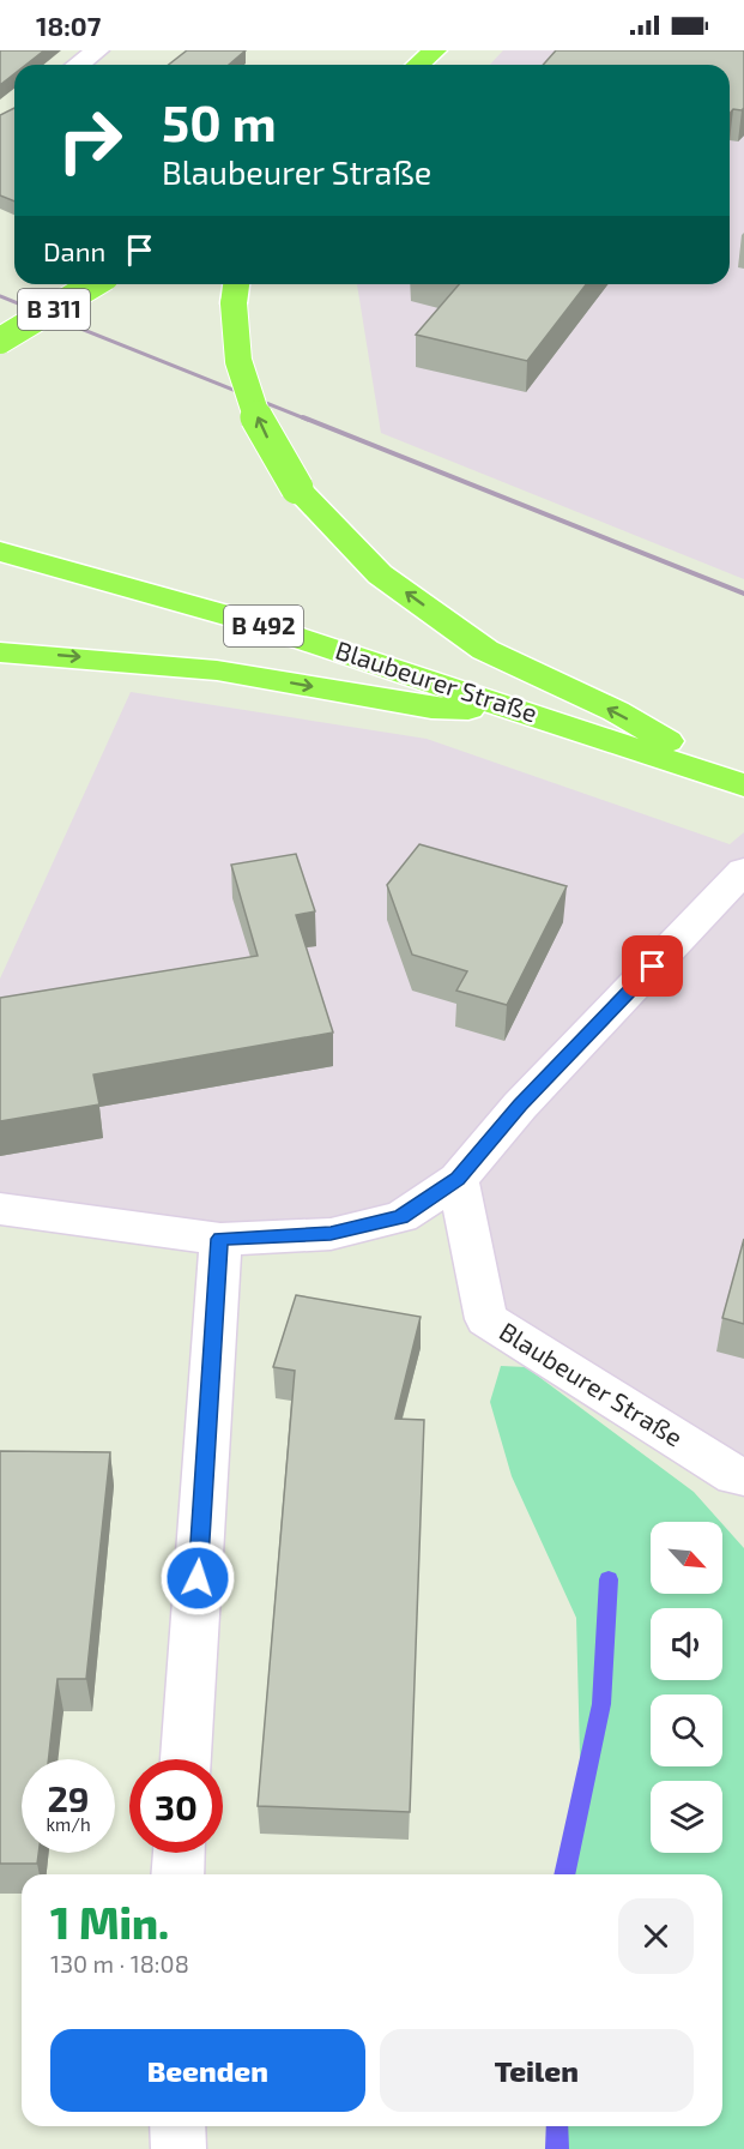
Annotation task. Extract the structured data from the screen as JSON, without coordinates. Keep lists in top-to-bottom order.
{
  "streets": {
    "main road": ["B 311", "B 492", "Blaubeurer Straße"]
  },
  "north": "bottom right",
  "page": {
    "status": "18:07",
    "turn": ["50 m", "Blaubeurer Straße"],
    "then": "Dann",
    "speed": "29 km/h",
    "limit": "30",
    "heading": ["1 Min.", "130 m · 18:08"],
    "buttons": ["Beenden", "Teilen"]
  }
}
